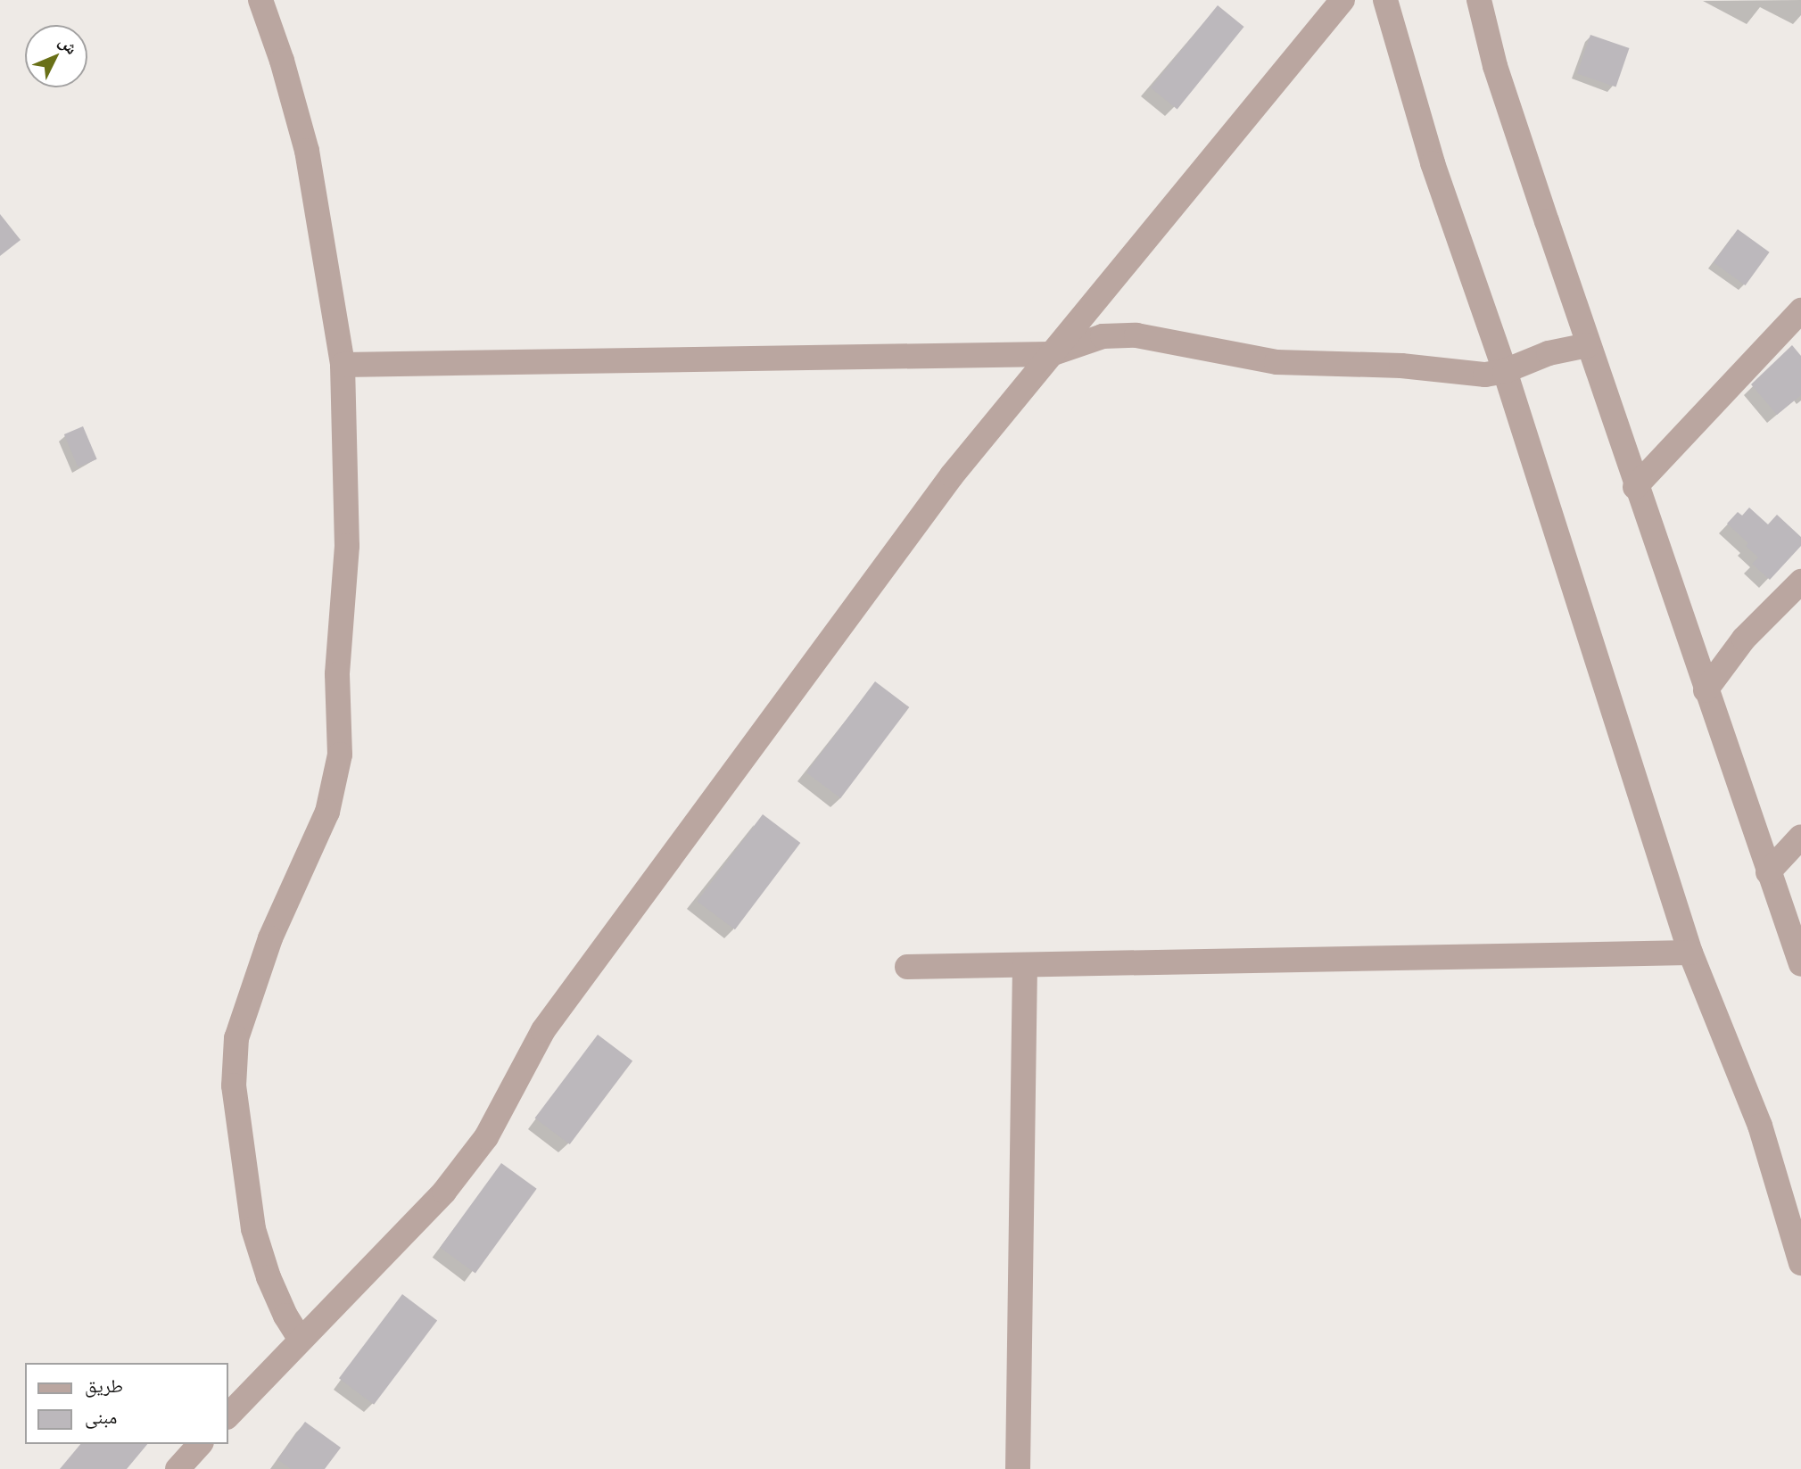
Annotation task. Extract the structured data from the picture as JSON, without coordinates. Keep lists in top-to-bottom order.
{
  "legend": ["طريق", "مبنى"],
  "north": "top right"
}
